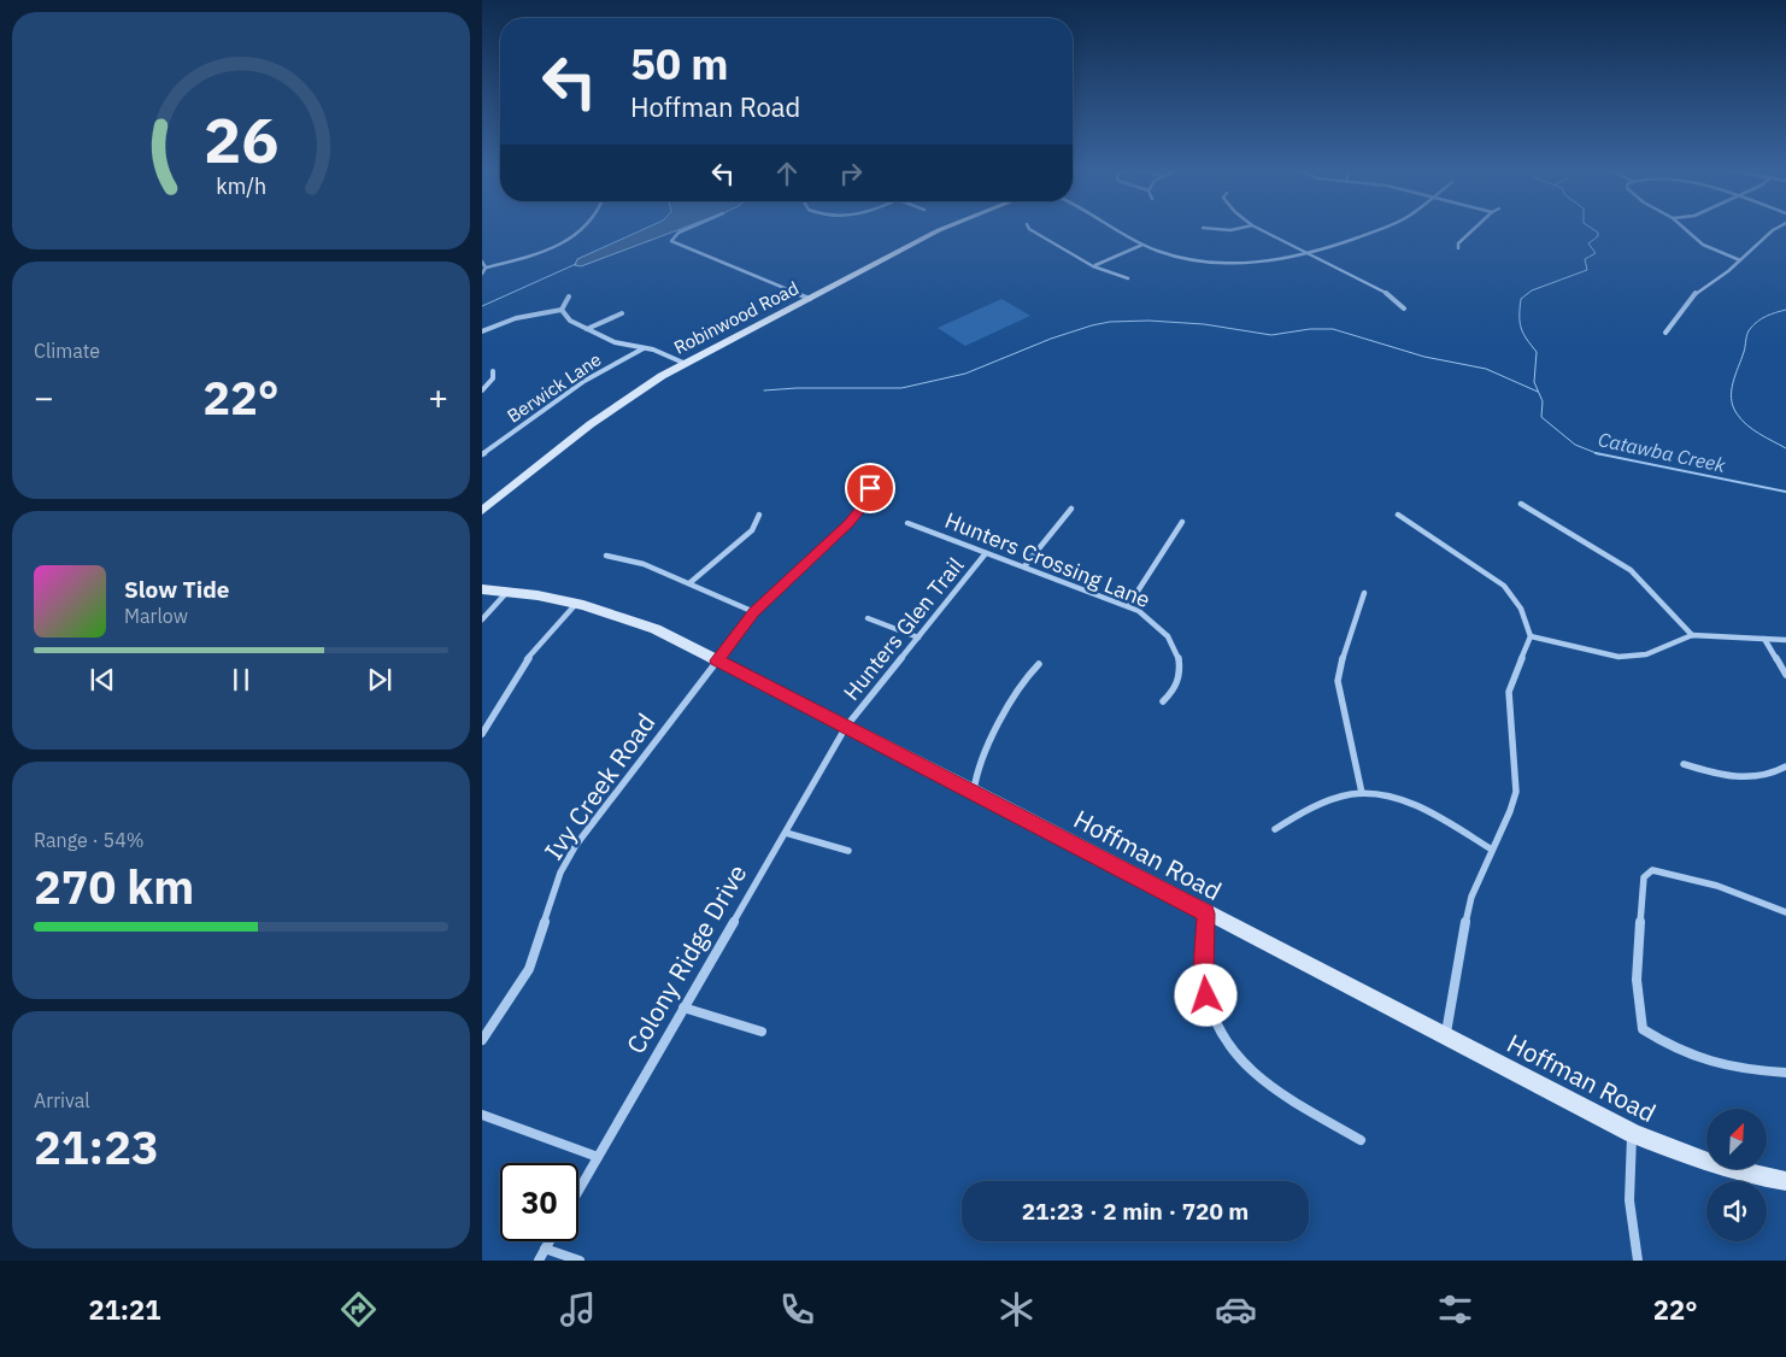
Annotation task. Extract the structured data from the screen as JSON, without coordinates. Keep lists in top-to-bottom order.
{
  "streets": {
    "main road": ["Robinwood Road", "Hoffman Road"],
    "street": [
      "Berwick Lane",
      "Hunters Crossing Lane",
      "Hunters Glen Trail",
      "Ivy Creek Road",
      "Colony Ridge Drive"
    ]
  },
  "crossings": [
    ["Hunters Crossing Lane", "Hunters Glen Trail"],
    ["Hunters Glen Trail", "Hoffman Road"],
    ["Hunters Glen Trail", "Colony Ridge Drive"],
    ["Ivy Creek Road", "Hoffman Road"],
    ["Hoffman Road", "Colony Ridge Drive"]
  ],
  "water": ["Catawba Creek"],
  "north": "top right",
  "page": {
    "turn": ["50 m", "Hoffman Road"],
    "tile": [
      "Climate",
      ["Range · 54%", "270 km"],
      ["Arrival", "21:23"]
    ],
    "heat": ["−", "22°", "+"],
    "song": ["Slow Tide", "Marlow"],
    "limit": "30",
    "trip": "21:23 · 2 min · 720 m",
    "tabs": ["21:21", "22°"],
    "gauge": ["26", "km/h"]
  }
}
